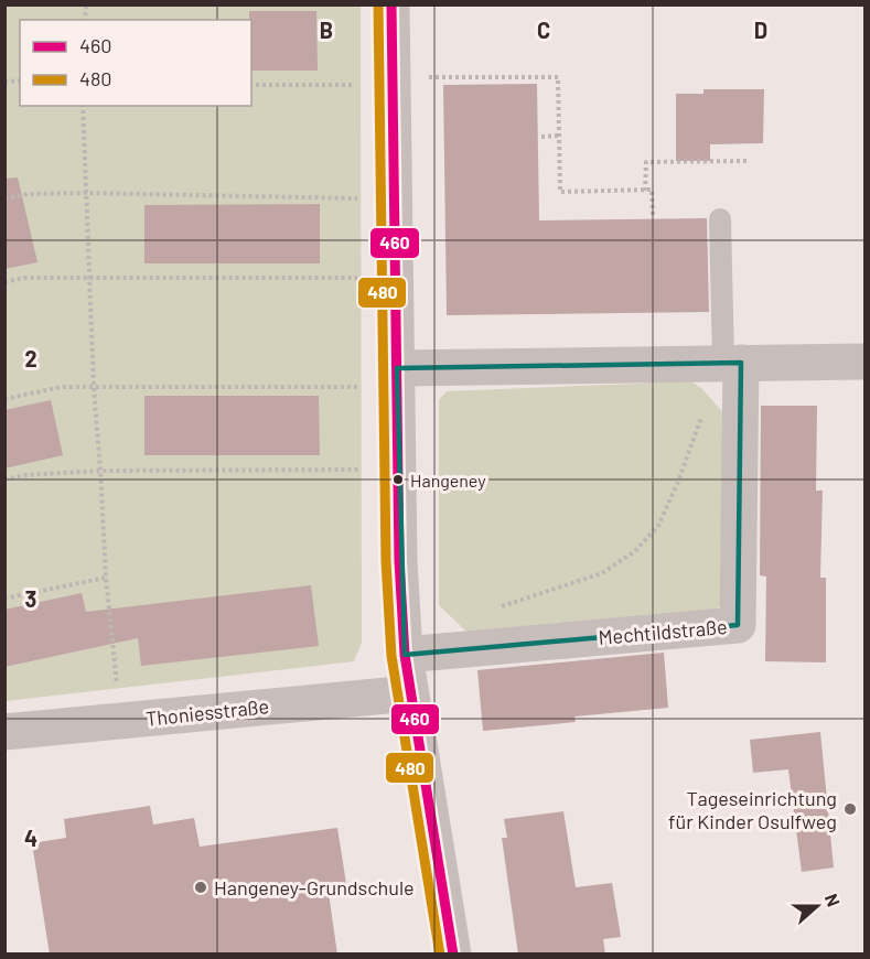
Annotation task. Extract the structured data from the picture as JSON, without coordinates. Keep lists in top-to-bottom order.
{
  "streets": {
    "street": ["Mechtildstraße", "Thoniesstraße"]
  },
  "places": ["Hangeney", "Tageseinrichtung für Kinder Osulfweg", "Hangeney-Grundschule"],
  "lines": ["transit line 460", "transit line 480"],
  "legend": ["460", "480"],
  "north": "right",
  "grid": {
    "columns": ["B", "C", "D"],
    "rows": ["2", "3", "4"]
  }
}
